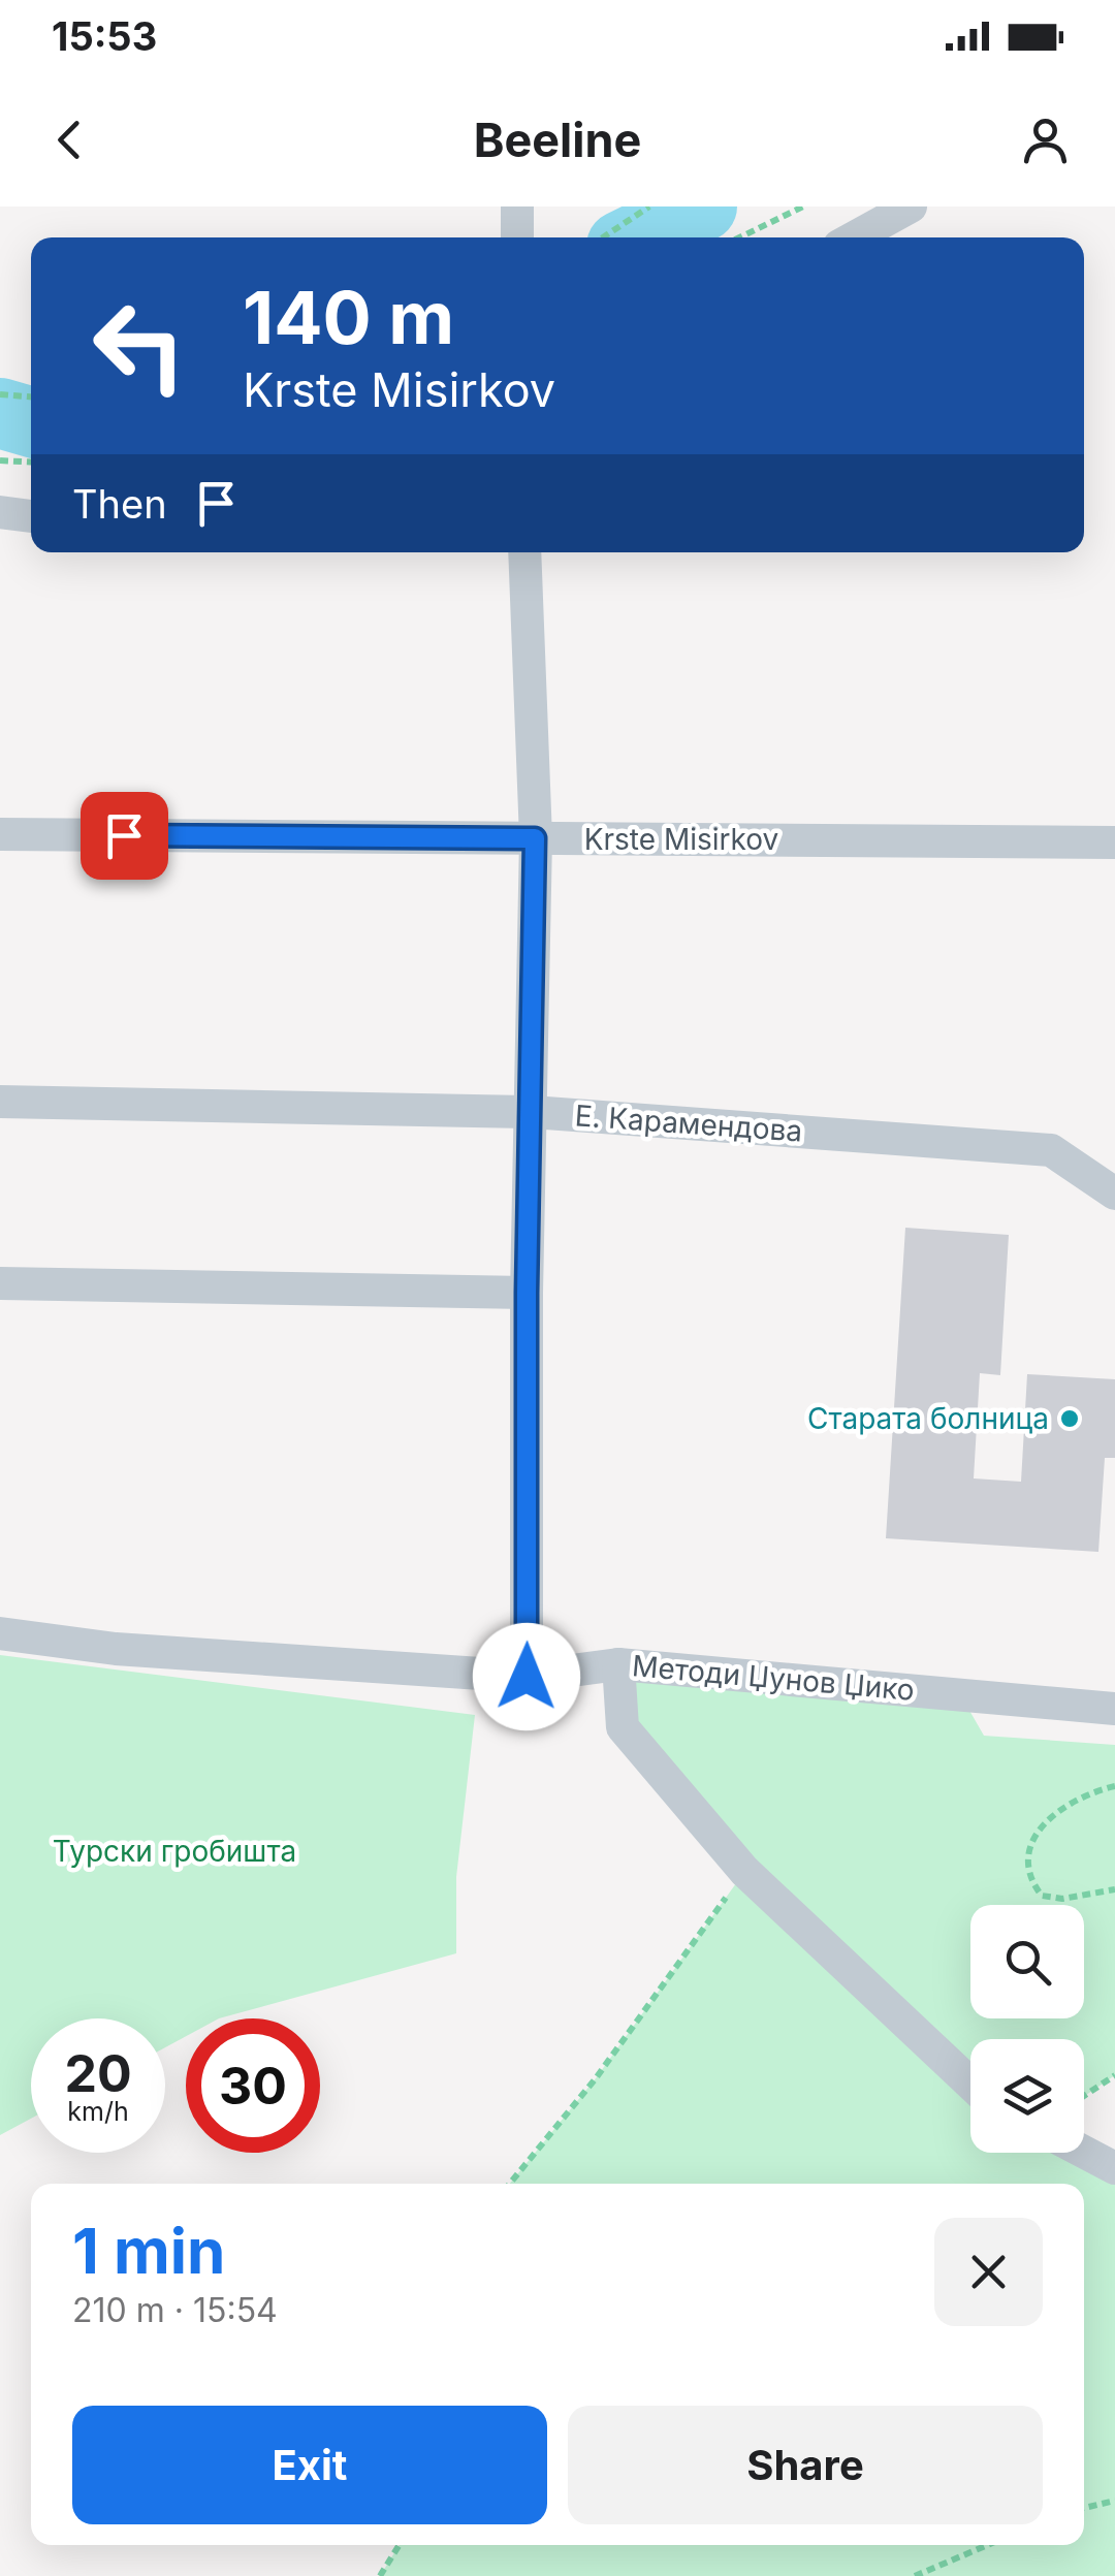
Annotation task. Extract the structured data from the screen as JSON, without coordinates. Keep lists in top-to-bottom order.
{
  "streets": {
    "street": ["Krste Misirkov", "Е. Карамендова", "Методи Џунов Џико"]
  },
  "parks": ["Турски гробишта"],
  "places": ["Старата болница"],
  "page": {
    "status": "15:53",
    "header": "Beeline",
    "turn": ["140 m", "Krste Misirkov"],
    "then": "Then",
    "speed": "20 km/h",
    "limit": "30",
    "heading": ["1 min", "210 m · 15:54"],
    "buttons": ["Exit", "Share"]
  }
}
